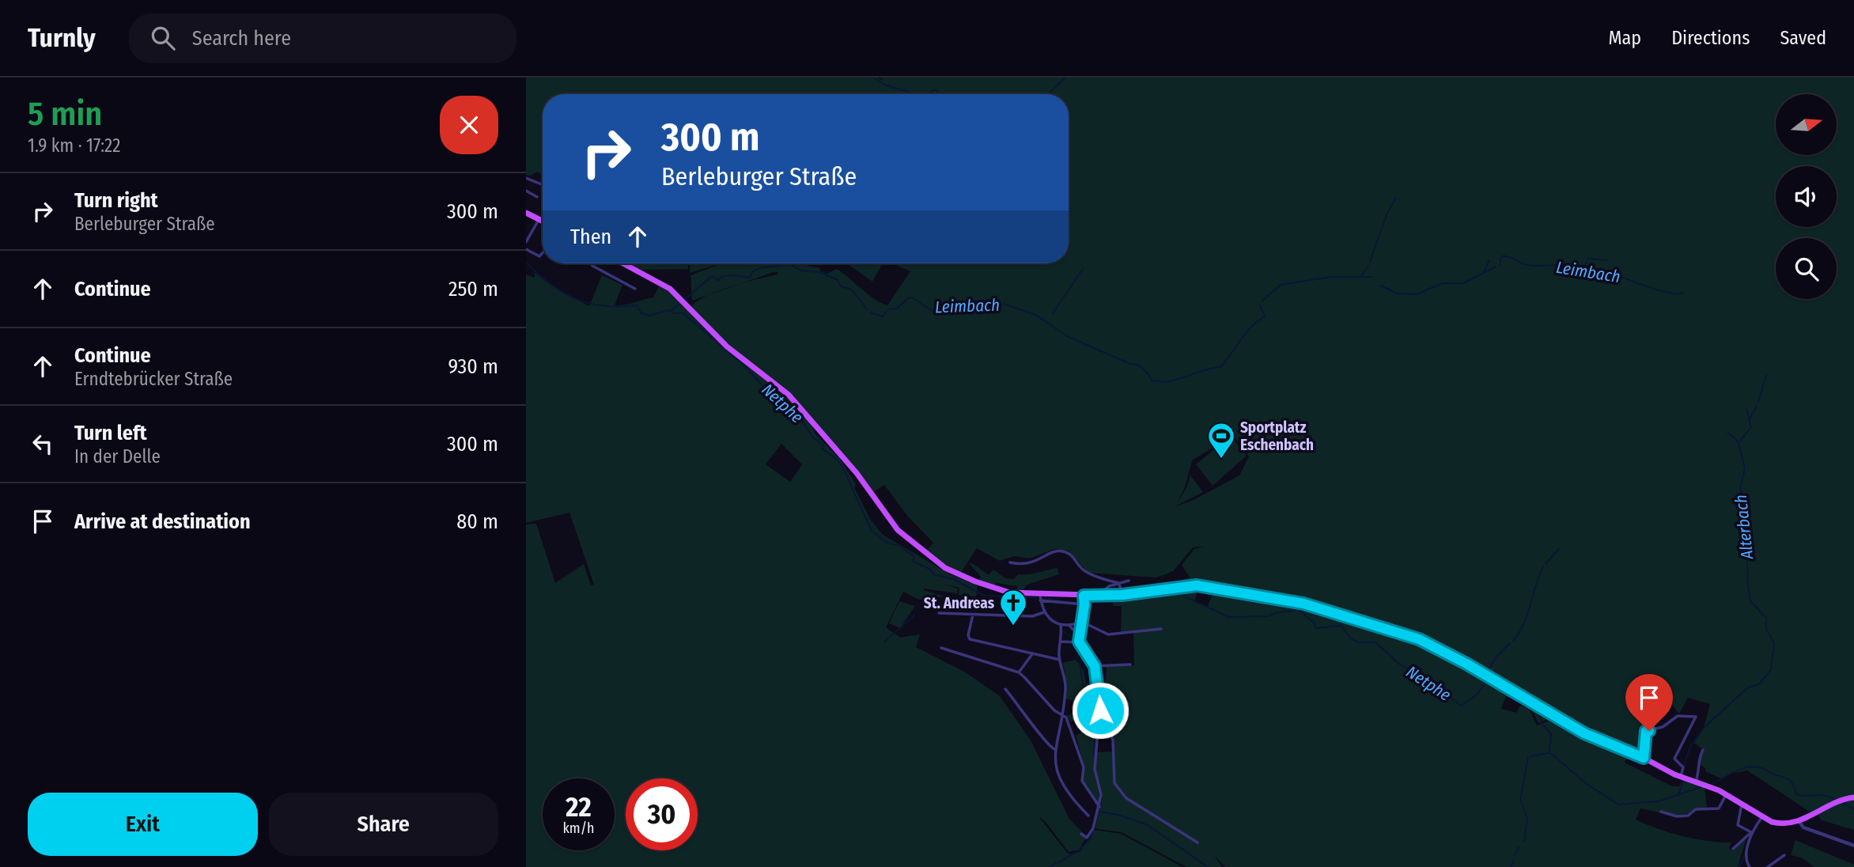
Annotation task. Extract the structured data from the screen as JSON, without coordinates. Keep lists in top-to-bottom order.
{
  "water": ["Leimbach", "Netphe", "Alterbach"],
  "places": {
    "sports": ["Sportplatz Eschenbach"],
    "church": ["St. Andreas"]
  },
  "north": "right",
  "page": {
    "header": "Turnly",
    "search": "Search here",
    "nav": ["Map", "Directions", "Saved"],
    "heading": ["5 min", "1.9 km · 17:22"],
    "turn": ["300 m", "Berleburger Straße"],
    "list": [
      {
        "name": "Turn right",
        "note": "Berleburger Straße",
        "value": "300 m"
      },
      {
        "name": "Continue",
        "value": "250 m"
      },
      {
        "name": "Continue",
        "note": "Erndtebrücker Straße",
        "value": "930 m"
      },
      {
        "name": "Turn left",
        "note": "In der Delle",
        "value": "300 m"
      },
      {
        "name": "Arrive at destination",
        "value": "80 m"
      }
    ],
    "then": "Then",
    "speed": "22 km/h",
    "limit": "30",
    "buttons": ["Exit", "Share"]
  }
}
